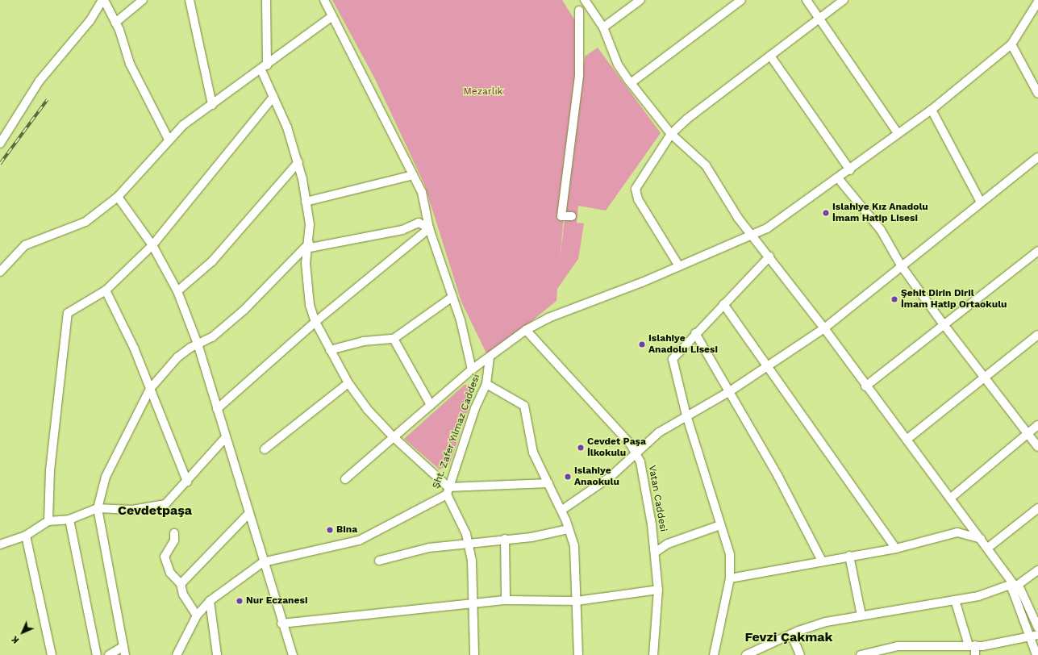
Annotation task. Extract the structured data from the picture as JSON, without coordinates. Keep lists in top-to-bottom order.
{
  "streets": {
    "street": ["Şht. Zafer Yılmaz Caddesi", "Vatan Caddesi"]
  },
  "districts": ["Cevdetpaşa", "Fevzi Çakmak"],
  "parks": ["Mezarlık"],
  "places": [
    "Islahiye Kız Anadolu İmam Hatip Lisesi",
    "Şehit Dirin Diril İmam Hatip Ortaokulu",
    "Islahiye Anadolu Lisesi",
    "Cevdet Paşa İlkokulu",
    "Islahiye Anaokulu",
    "Bina",
    "Nur Eczanesi"
  ],
  "north": "bottom left"
}
